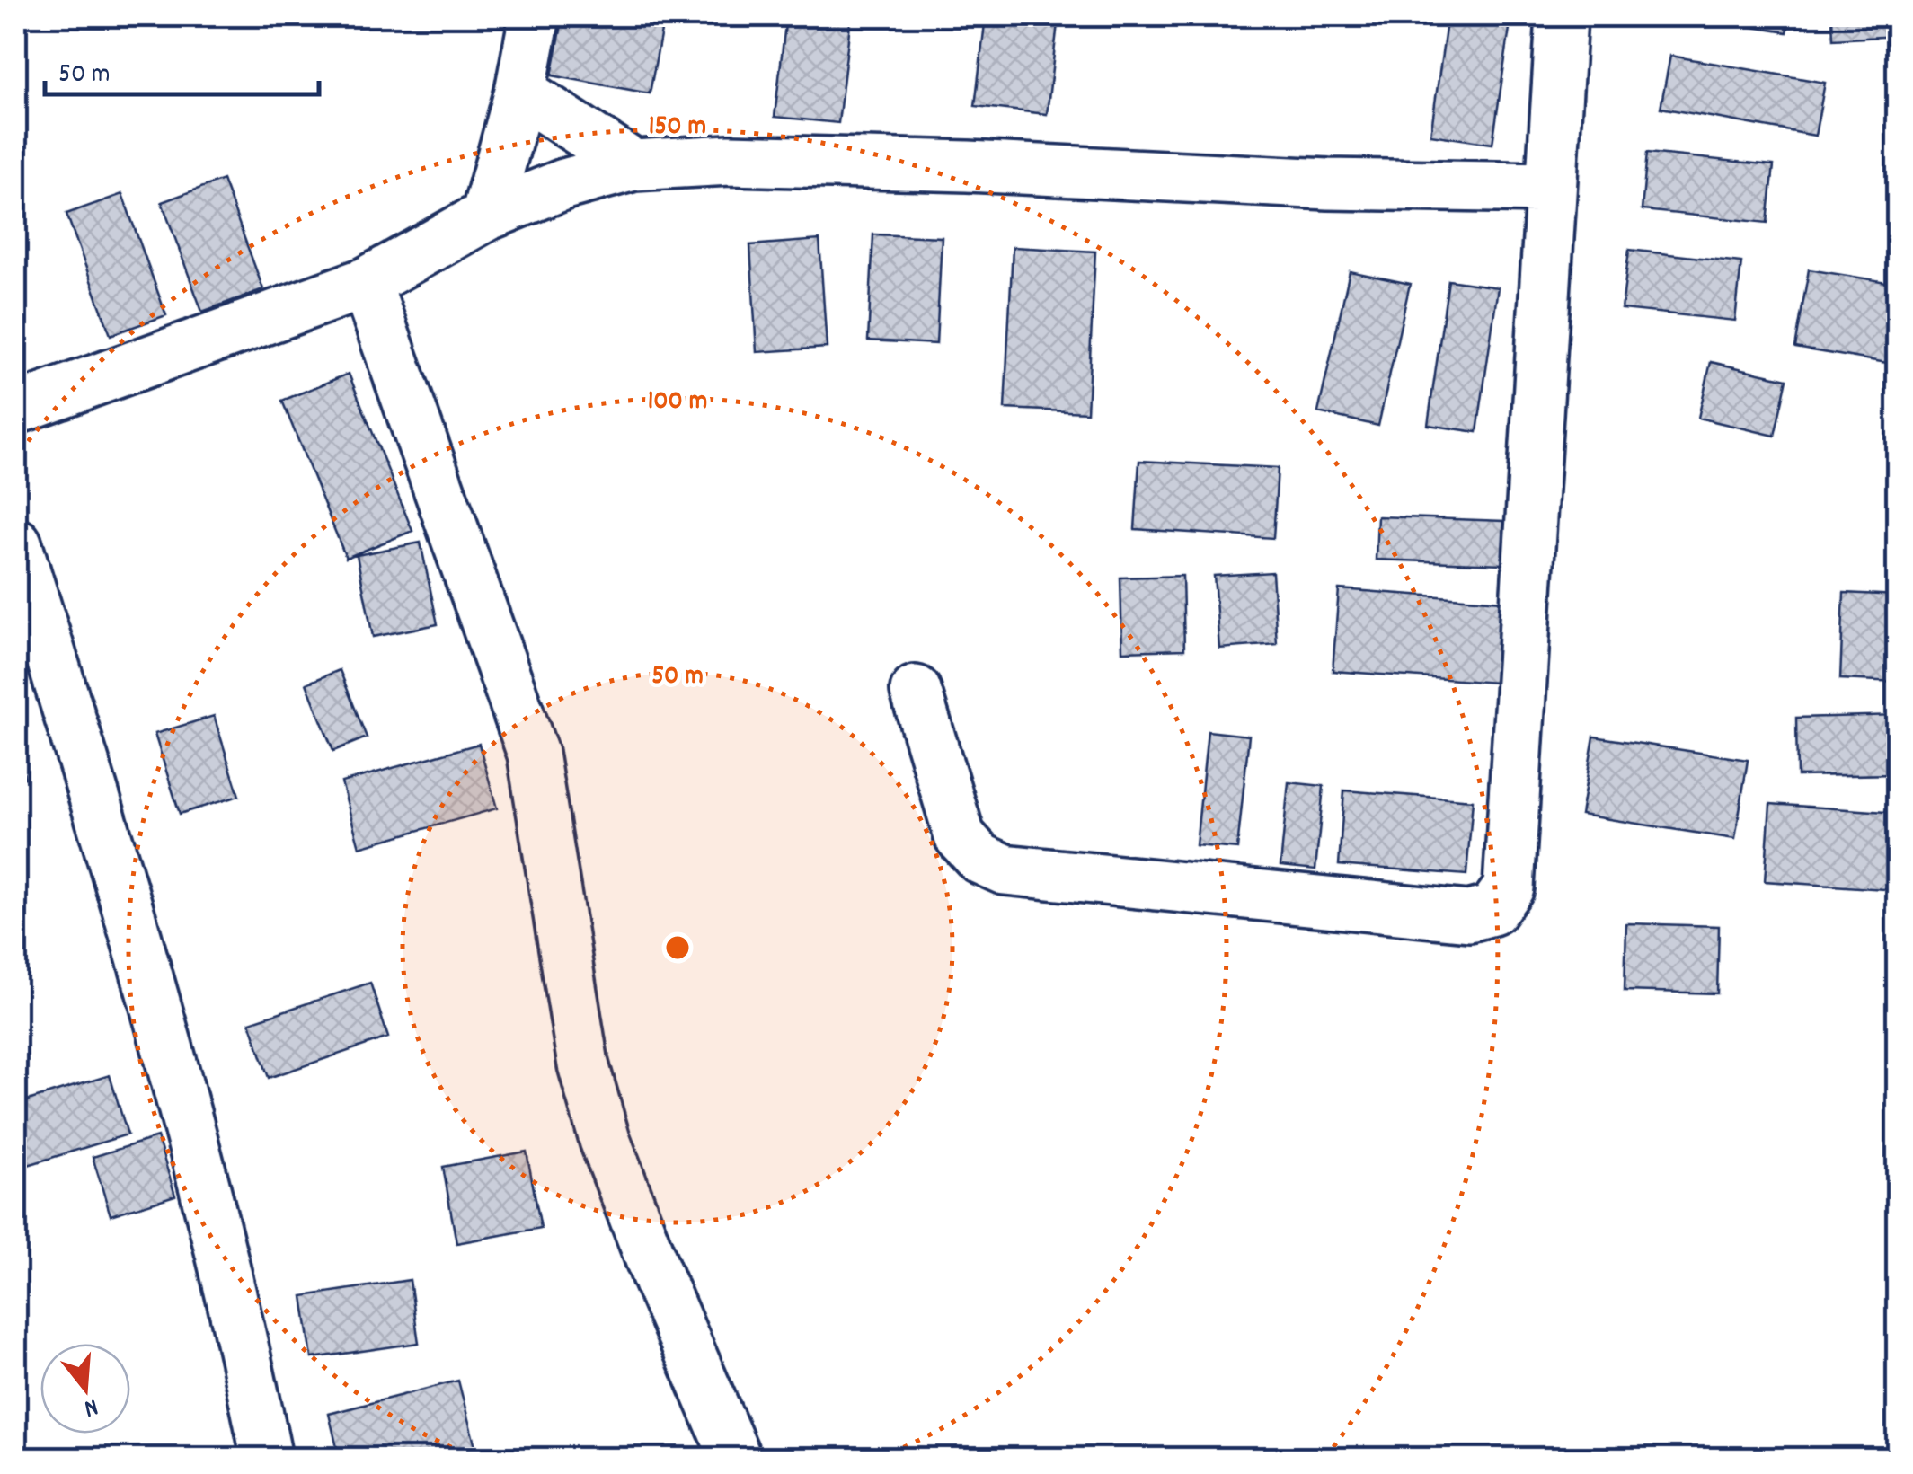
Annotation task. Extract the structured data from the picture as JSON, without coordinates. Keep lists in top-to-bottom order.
{
  "scale_bar": "50 m",
  "north": "bottom",
  "rings": ["150 m", "100 m", "50 m"]
}
